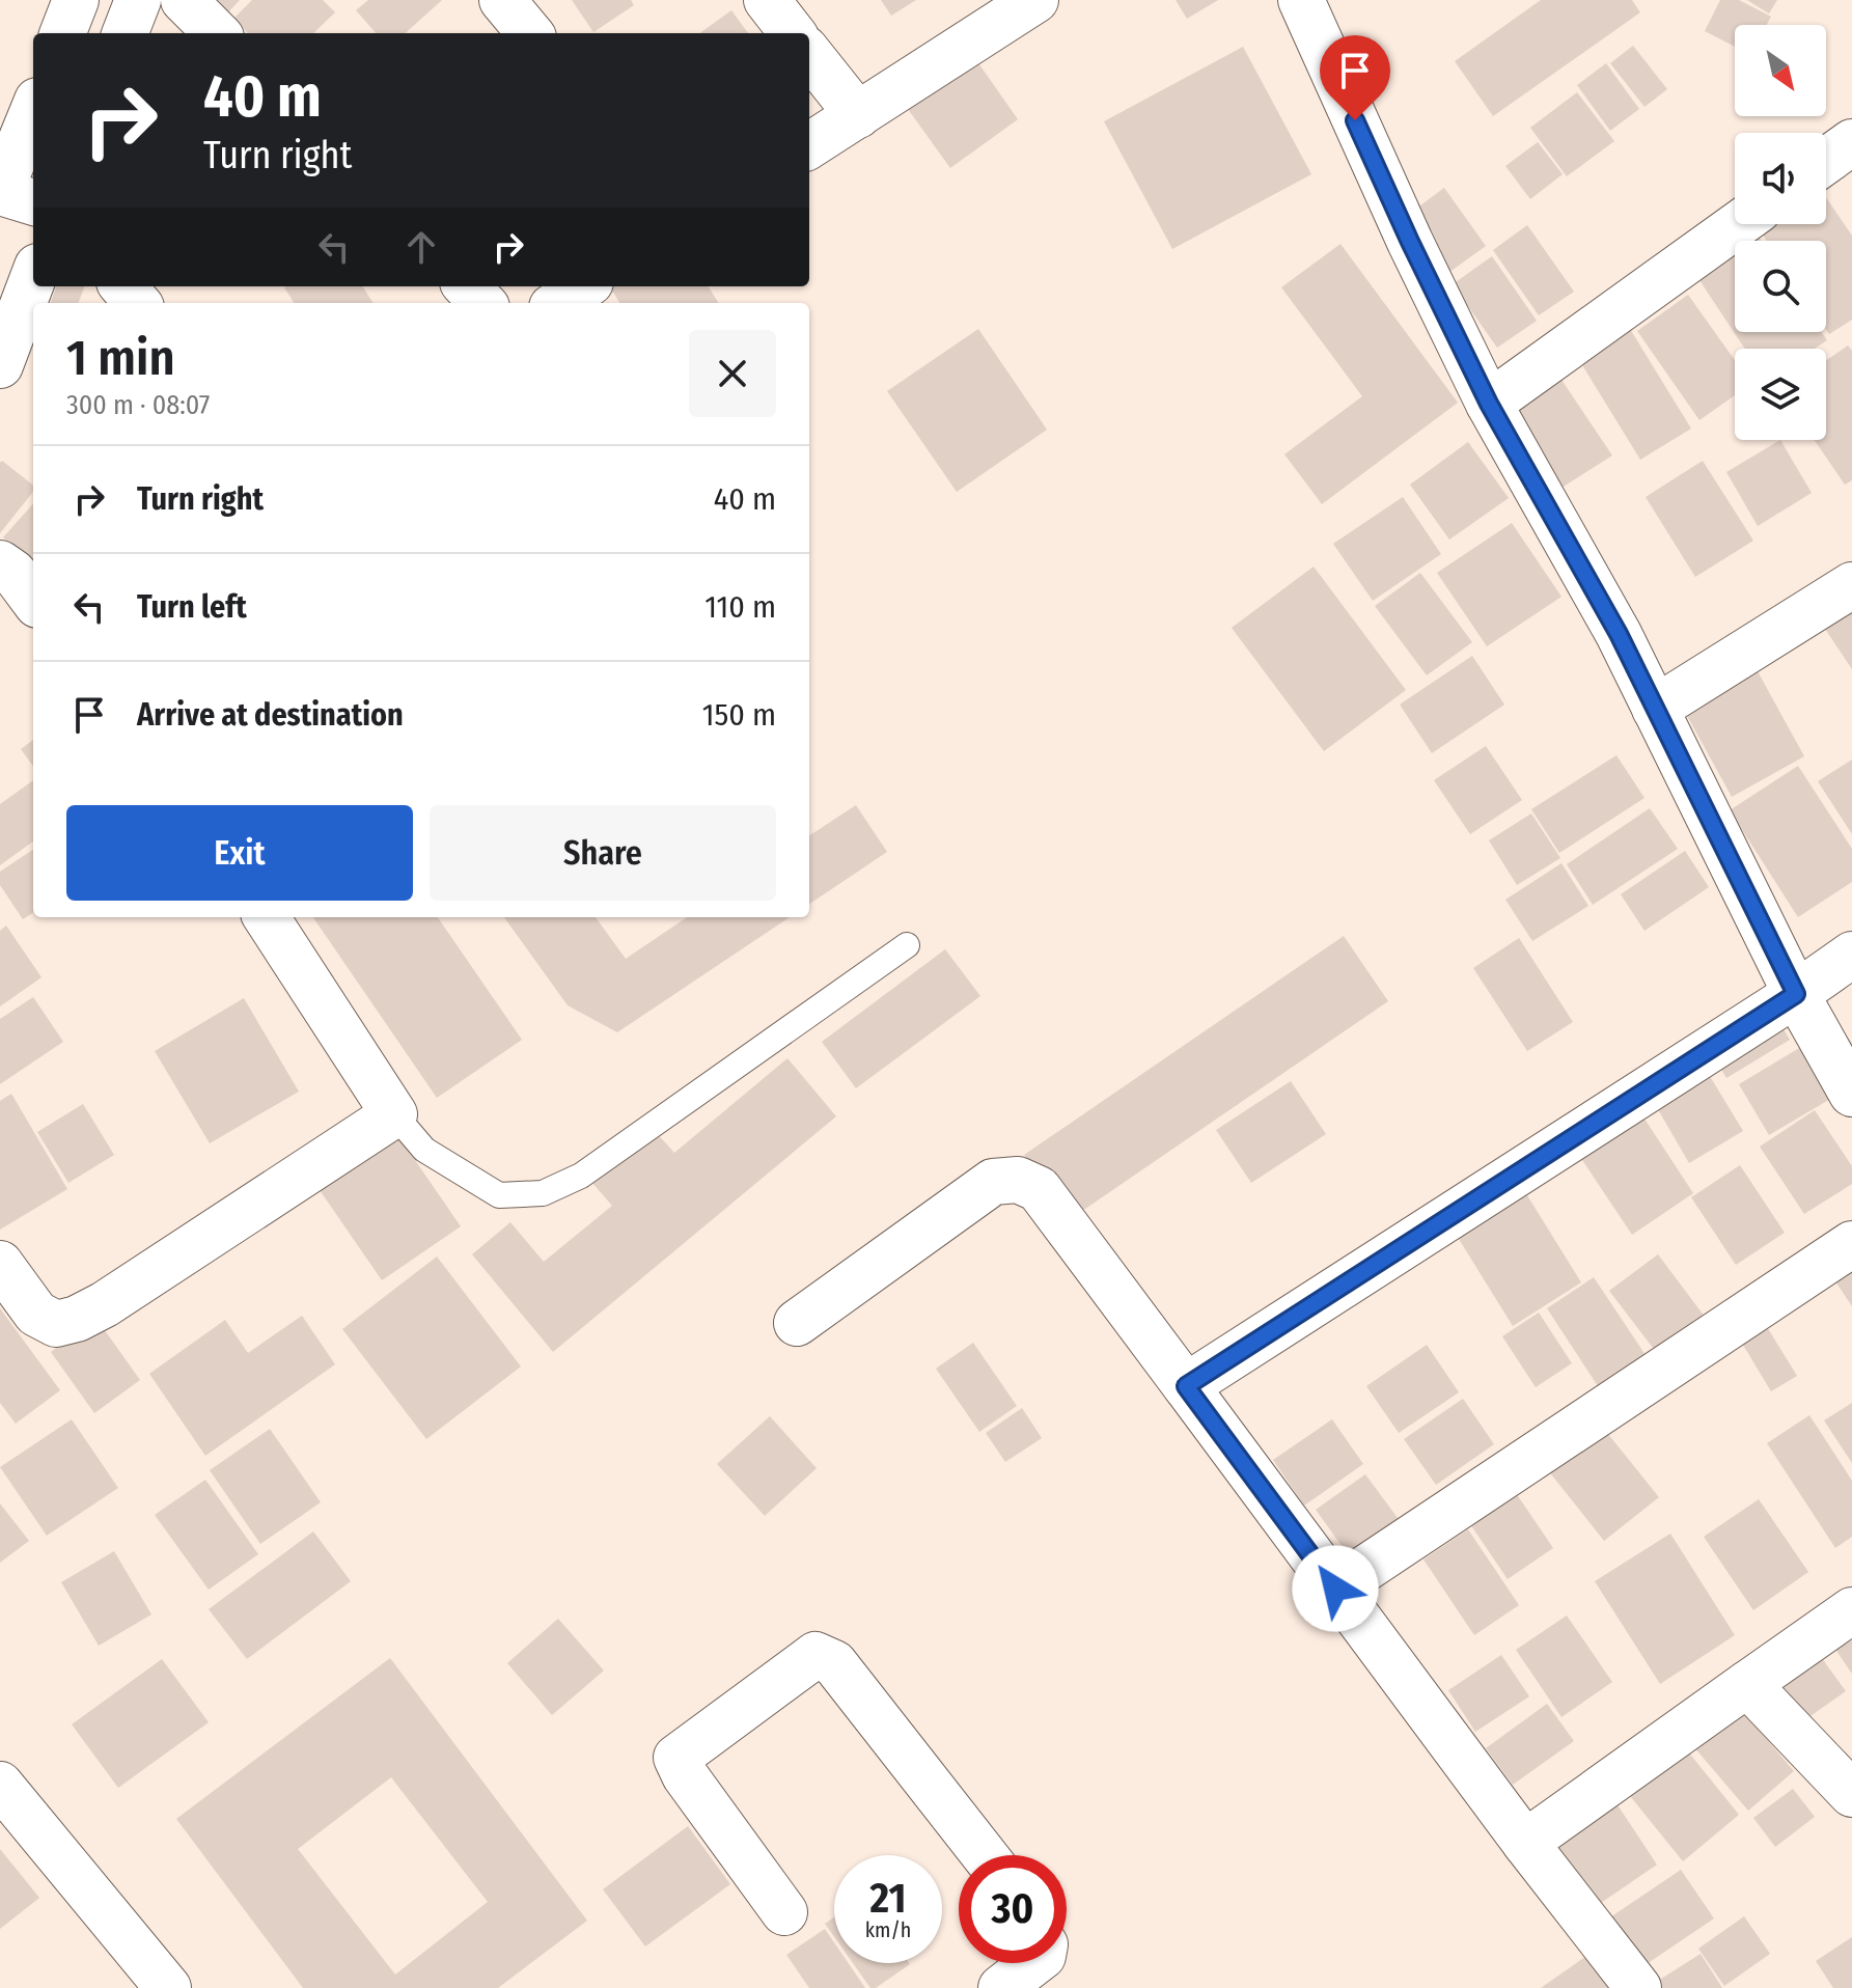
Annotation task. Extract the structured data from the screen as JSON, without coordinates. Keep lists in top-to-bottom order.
{
  "north": "bottom right",
  "page": {
    "turn": ["40 m", "Turn right"],
    "heading": ["1 min", "300 m · 08:07"],
    "list": [
      {
        "name": "Turn right",
        "value": "40 m"
      },
      {
        "name": "Turn left",
        "value": "110 m"
      },
      {
        "name": "Arrive at destination",
        "value": "150 m"
      }
    ],
    "buttons": ["Exit", "Share"],
    "speed": "21 km/h",
    "limit": "30"
  }
}
